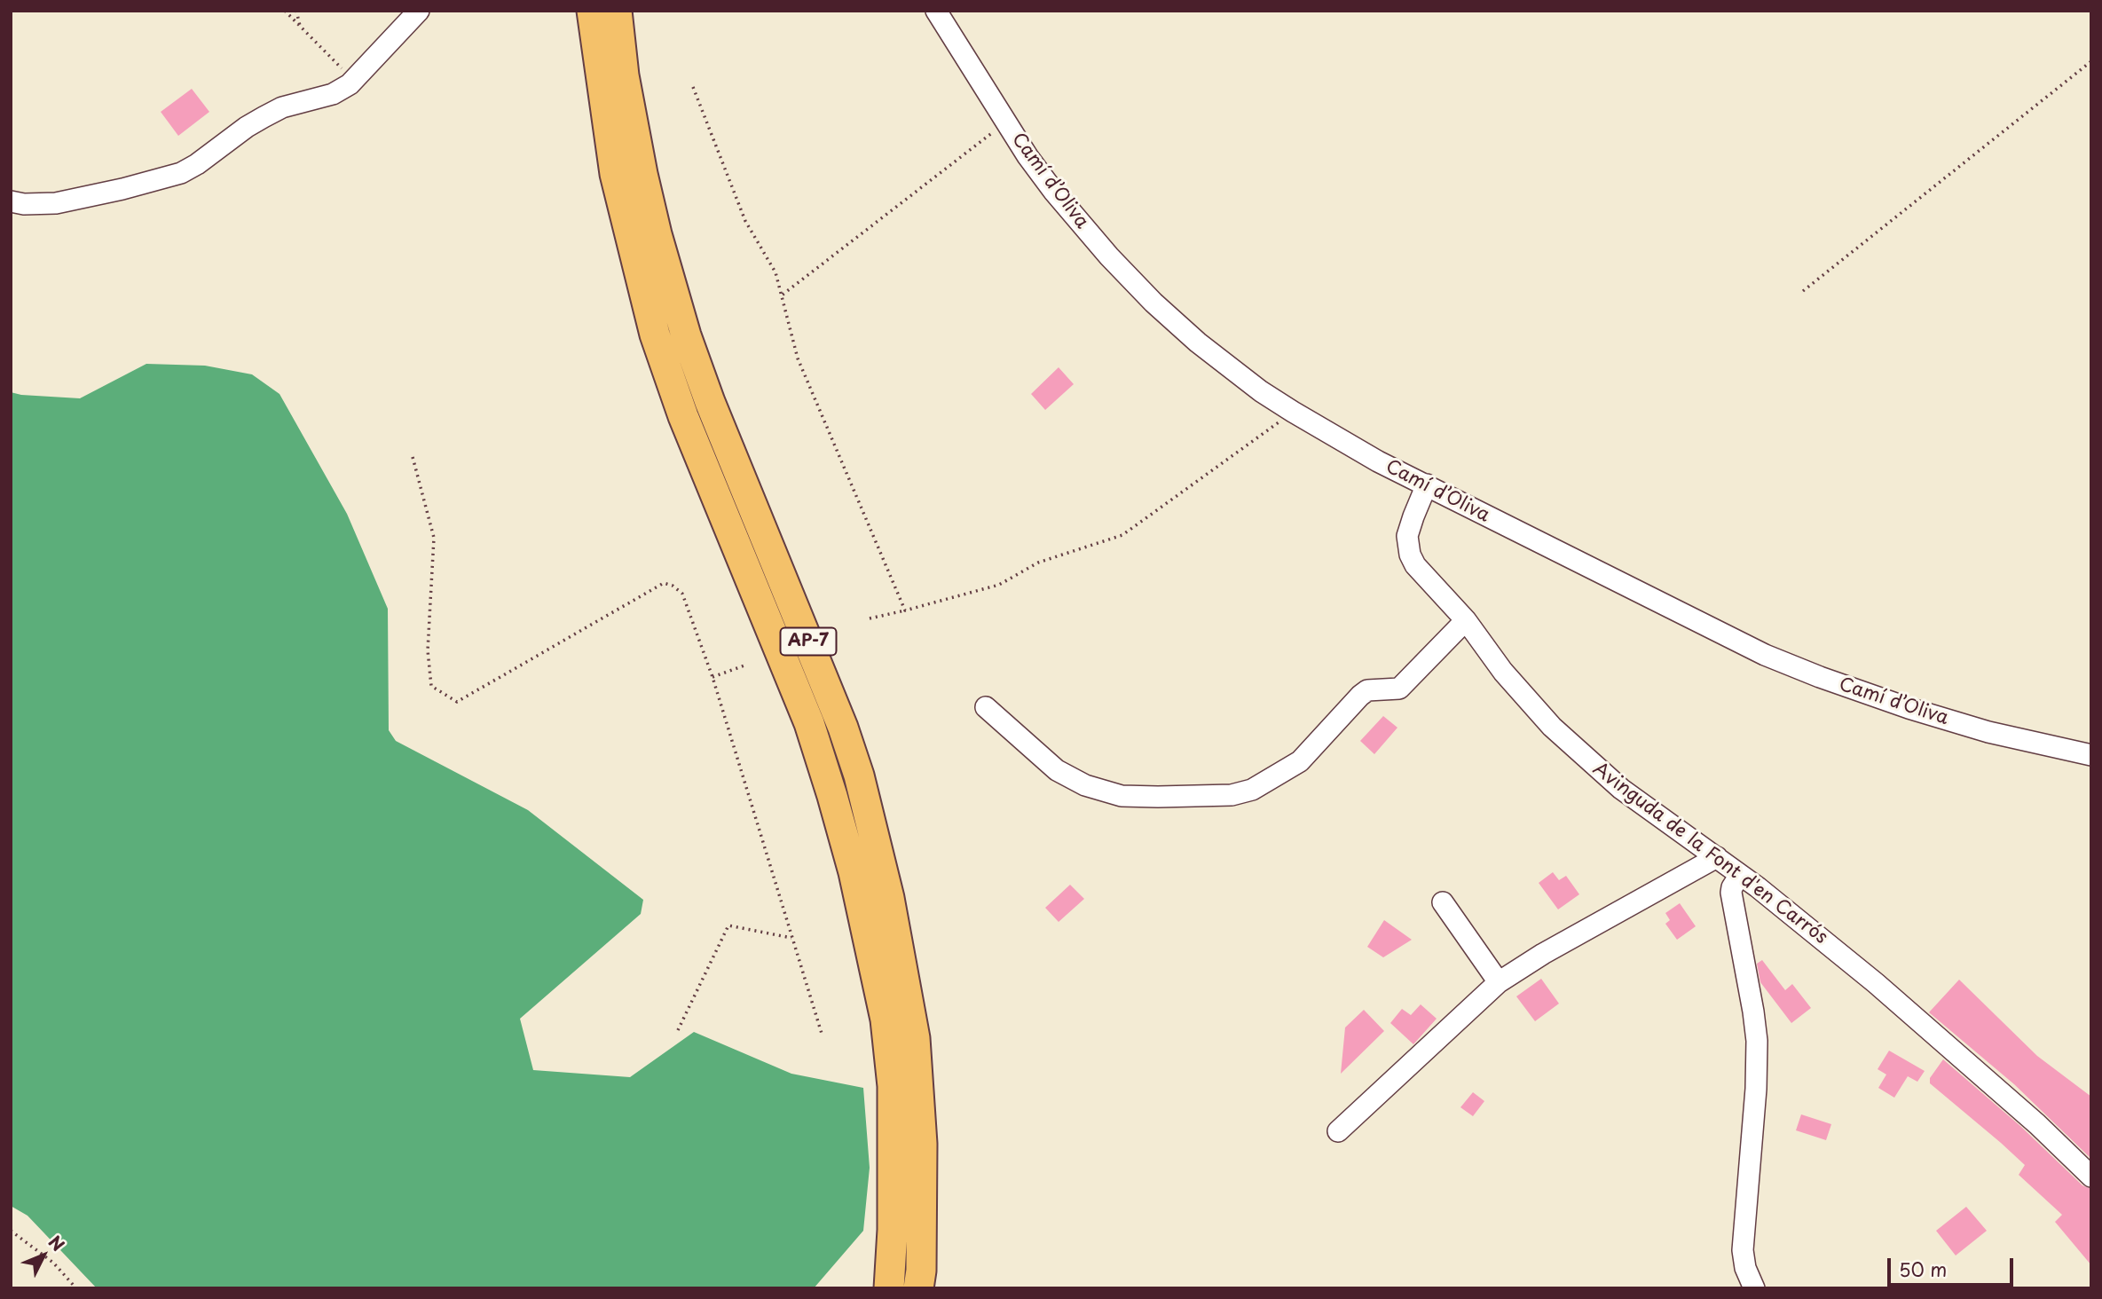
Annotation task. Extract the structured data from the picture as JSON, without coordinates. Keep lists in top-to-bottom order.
{
  "streets": {
    "highway": ["AP-7"],
    "street": ["Camí d’Oliva", "Avinguda de la Font d'en Carrós"]
  },
  "crossings": [
    ["Camí d’Oliva", "Avinguda de la Font d'en Carrós"]
  ],
  "scale_bar": "50 m",
  "north": "top right"
}
